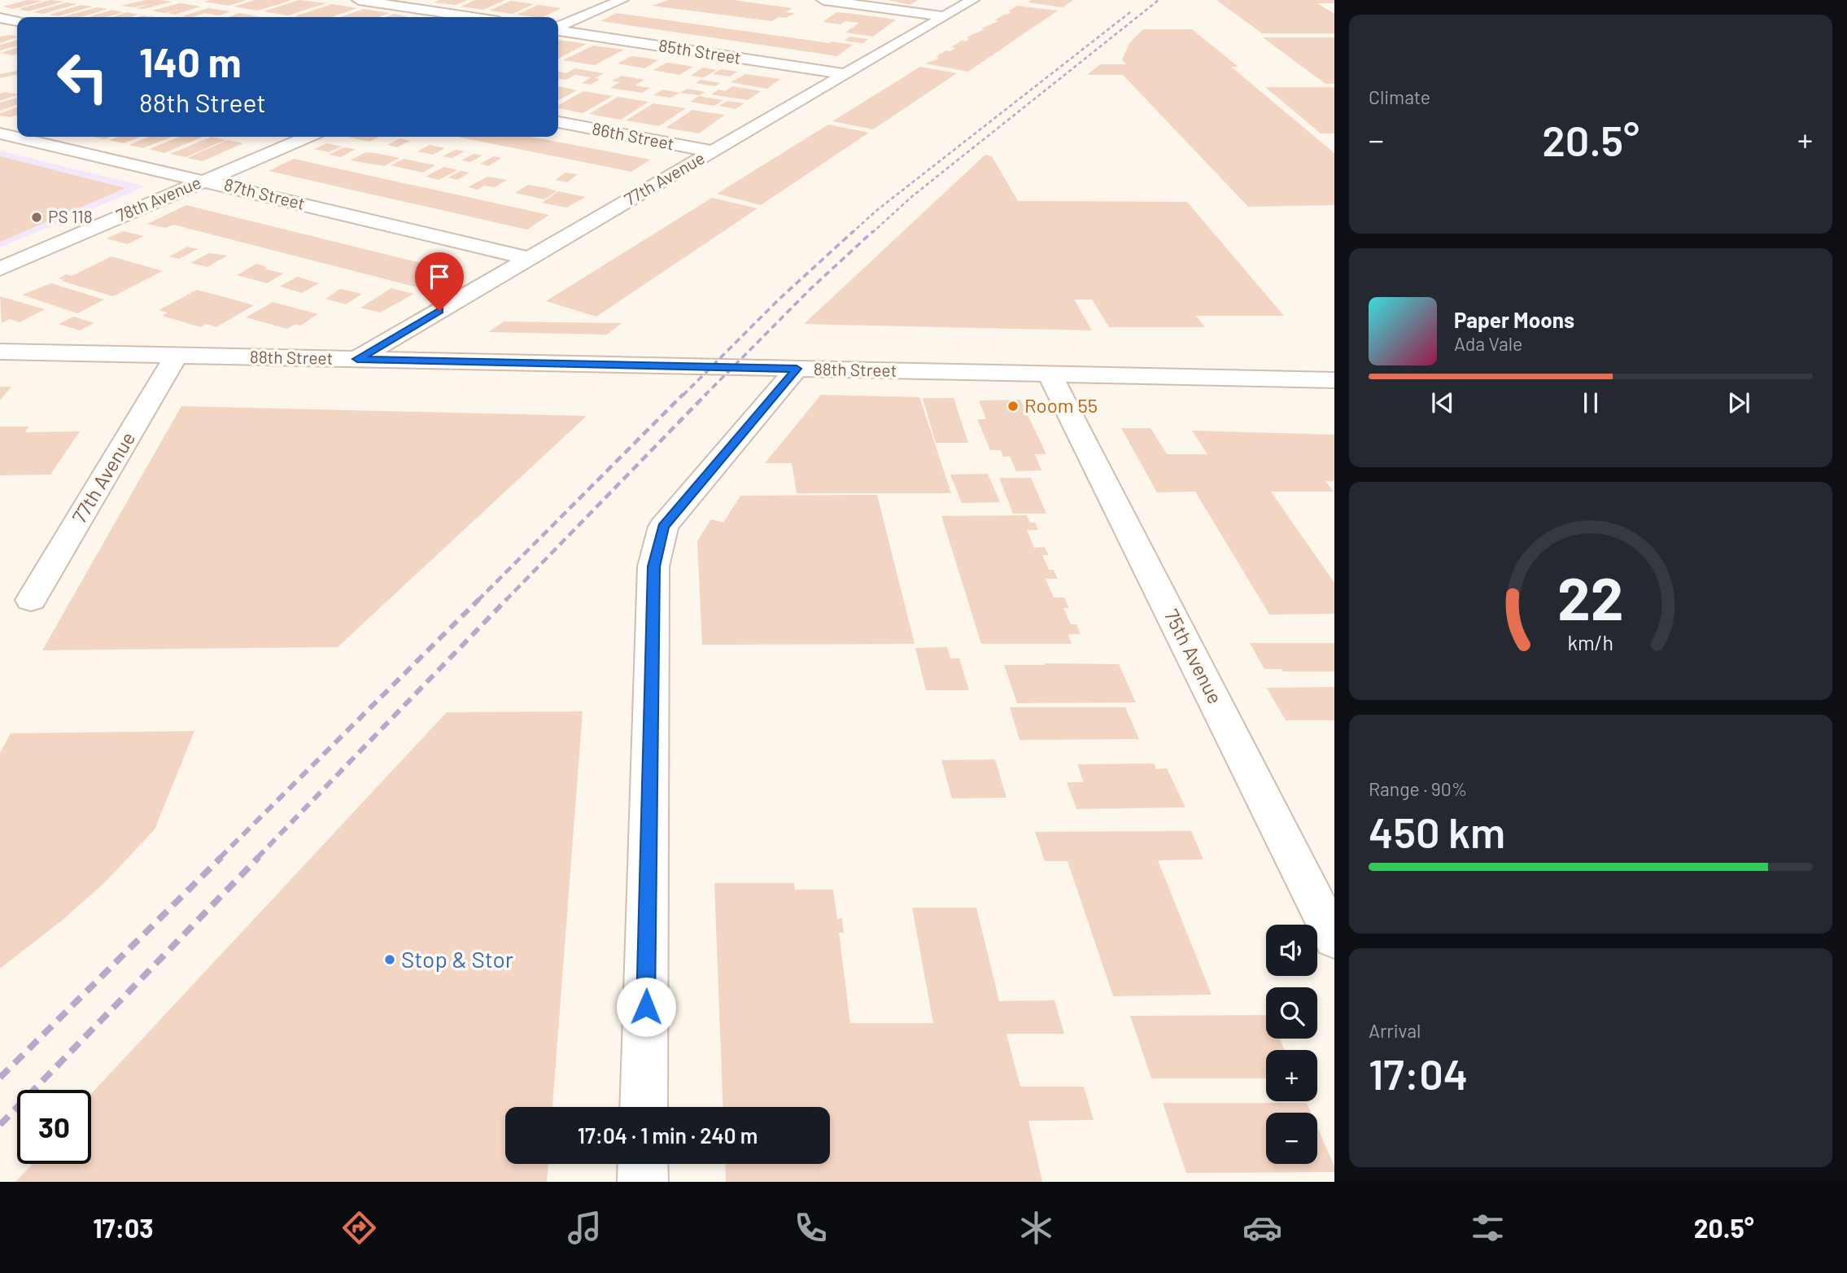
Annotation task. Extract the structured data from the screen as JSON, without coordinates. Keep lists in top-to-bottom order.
{
  "streets": {
    "street": [
      "85th Street",
      "86th Street",
      "77th Avenue",
      "87th Street",
      "78th Avenue",
      "88th Street",
      "75th Avenue"
    ]
  },
  "crossings": [
    ["85th Street", "77th Avenue"],
    ["86th Street", "77th Avenue"],
    ["77th Avenue", "87th Street"],
    ["77th Avenue", "88th Street"],
    ["87th Street", "78th Avenue"],
    ["88th Street", "75th Avenue"]
  ],
  "places": ["PS 118", "Room 55", "Stop & Stor"],
  "page": {
    "tile": [
      "Climate",
      ["Range · 90%", "450 km"],
      ["Arrival", "17:04"]
    ],
    "turn": ["140 m", "88th Street"],
    "heat": ["−", "20.5°", "+"],
    "song": ["Paper Moons", "Ada Vale"],
    "map_buttons": ["+", "−"],
    "limit": "30",
    "trip": "17:04 · 1 min · 240 m",
    "tabs": ["17:03", "20.5°"],
    "gauge": ["22", "km/h"]
  }
}
